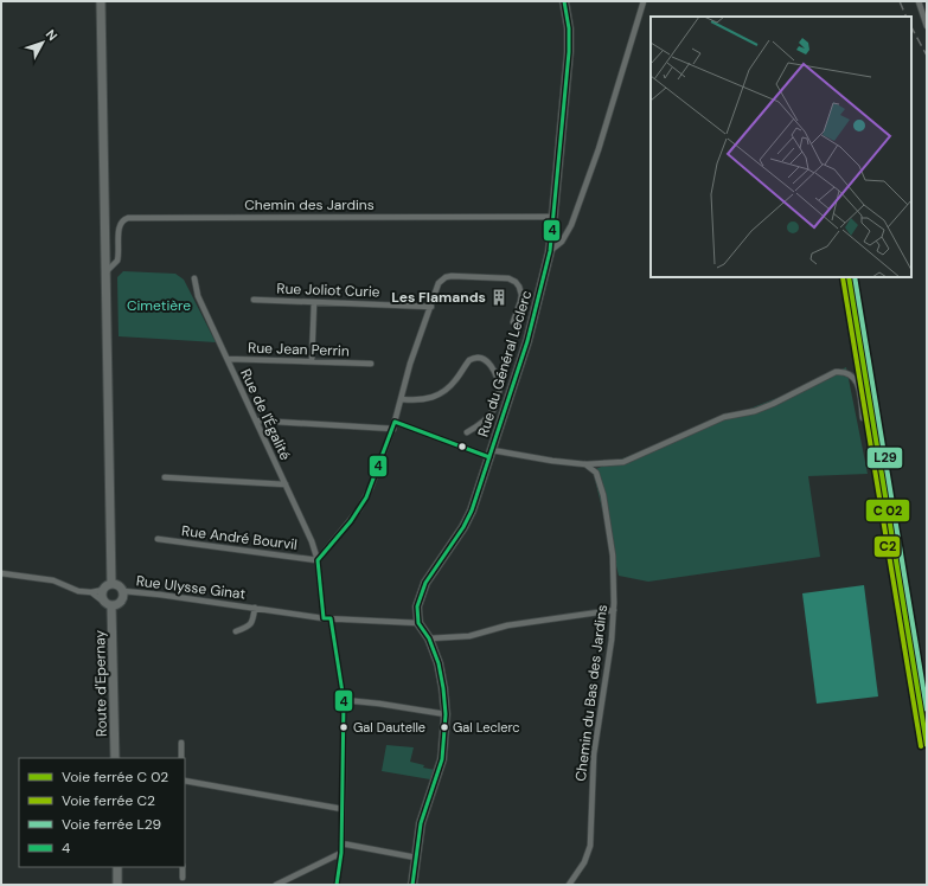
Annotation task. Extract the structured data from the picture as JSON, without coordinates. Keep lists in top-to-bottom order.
{
  "streets": {
    "street": [
      "Chemin des Jardins",
      "Rue Joliot Curie",
      "Rue Jean Perrin",
      "Rue du Général Leclerc",
      "Rue de l'Égalité",
      "Rue André Bourvil",
      "Rue Ulysse Ginat",
      "Route d'Epernay",
      "Chemin du Bas des Jardins"
    ]
  },
  "crossings": [
    ["Chemin des Jardins", "Rue du Général Leclerc"],
    ["Rue Jean Perrin", "Rue de l'Égalité"],
    ["Rue du Général Leclerc", "Rue Ulysse Ginat"],
    ["Rue de l'Égalité", "Rue André Bourvil"],
    ["Rue de l'Égalité", "Rue Ulysse Ginat"],
    ["Rue Ulysse Ginat", "Route d'Epernay"]
  ],
  "parks": ["Cimetière"],
  "places": {
    "building": ["Les Flamands"],
    "other": ["Gal Dautelle", "Gal Leclerc"]
  },
  "lines": ["transit line 4", "rail line C2", "rail line L29"],
  "legend": [
    "Voie ferrée C 02",
    "Voie ferrée C2",
    "Voie ferrée L29",
    "4"
  ],
  "north": "top right"
}
